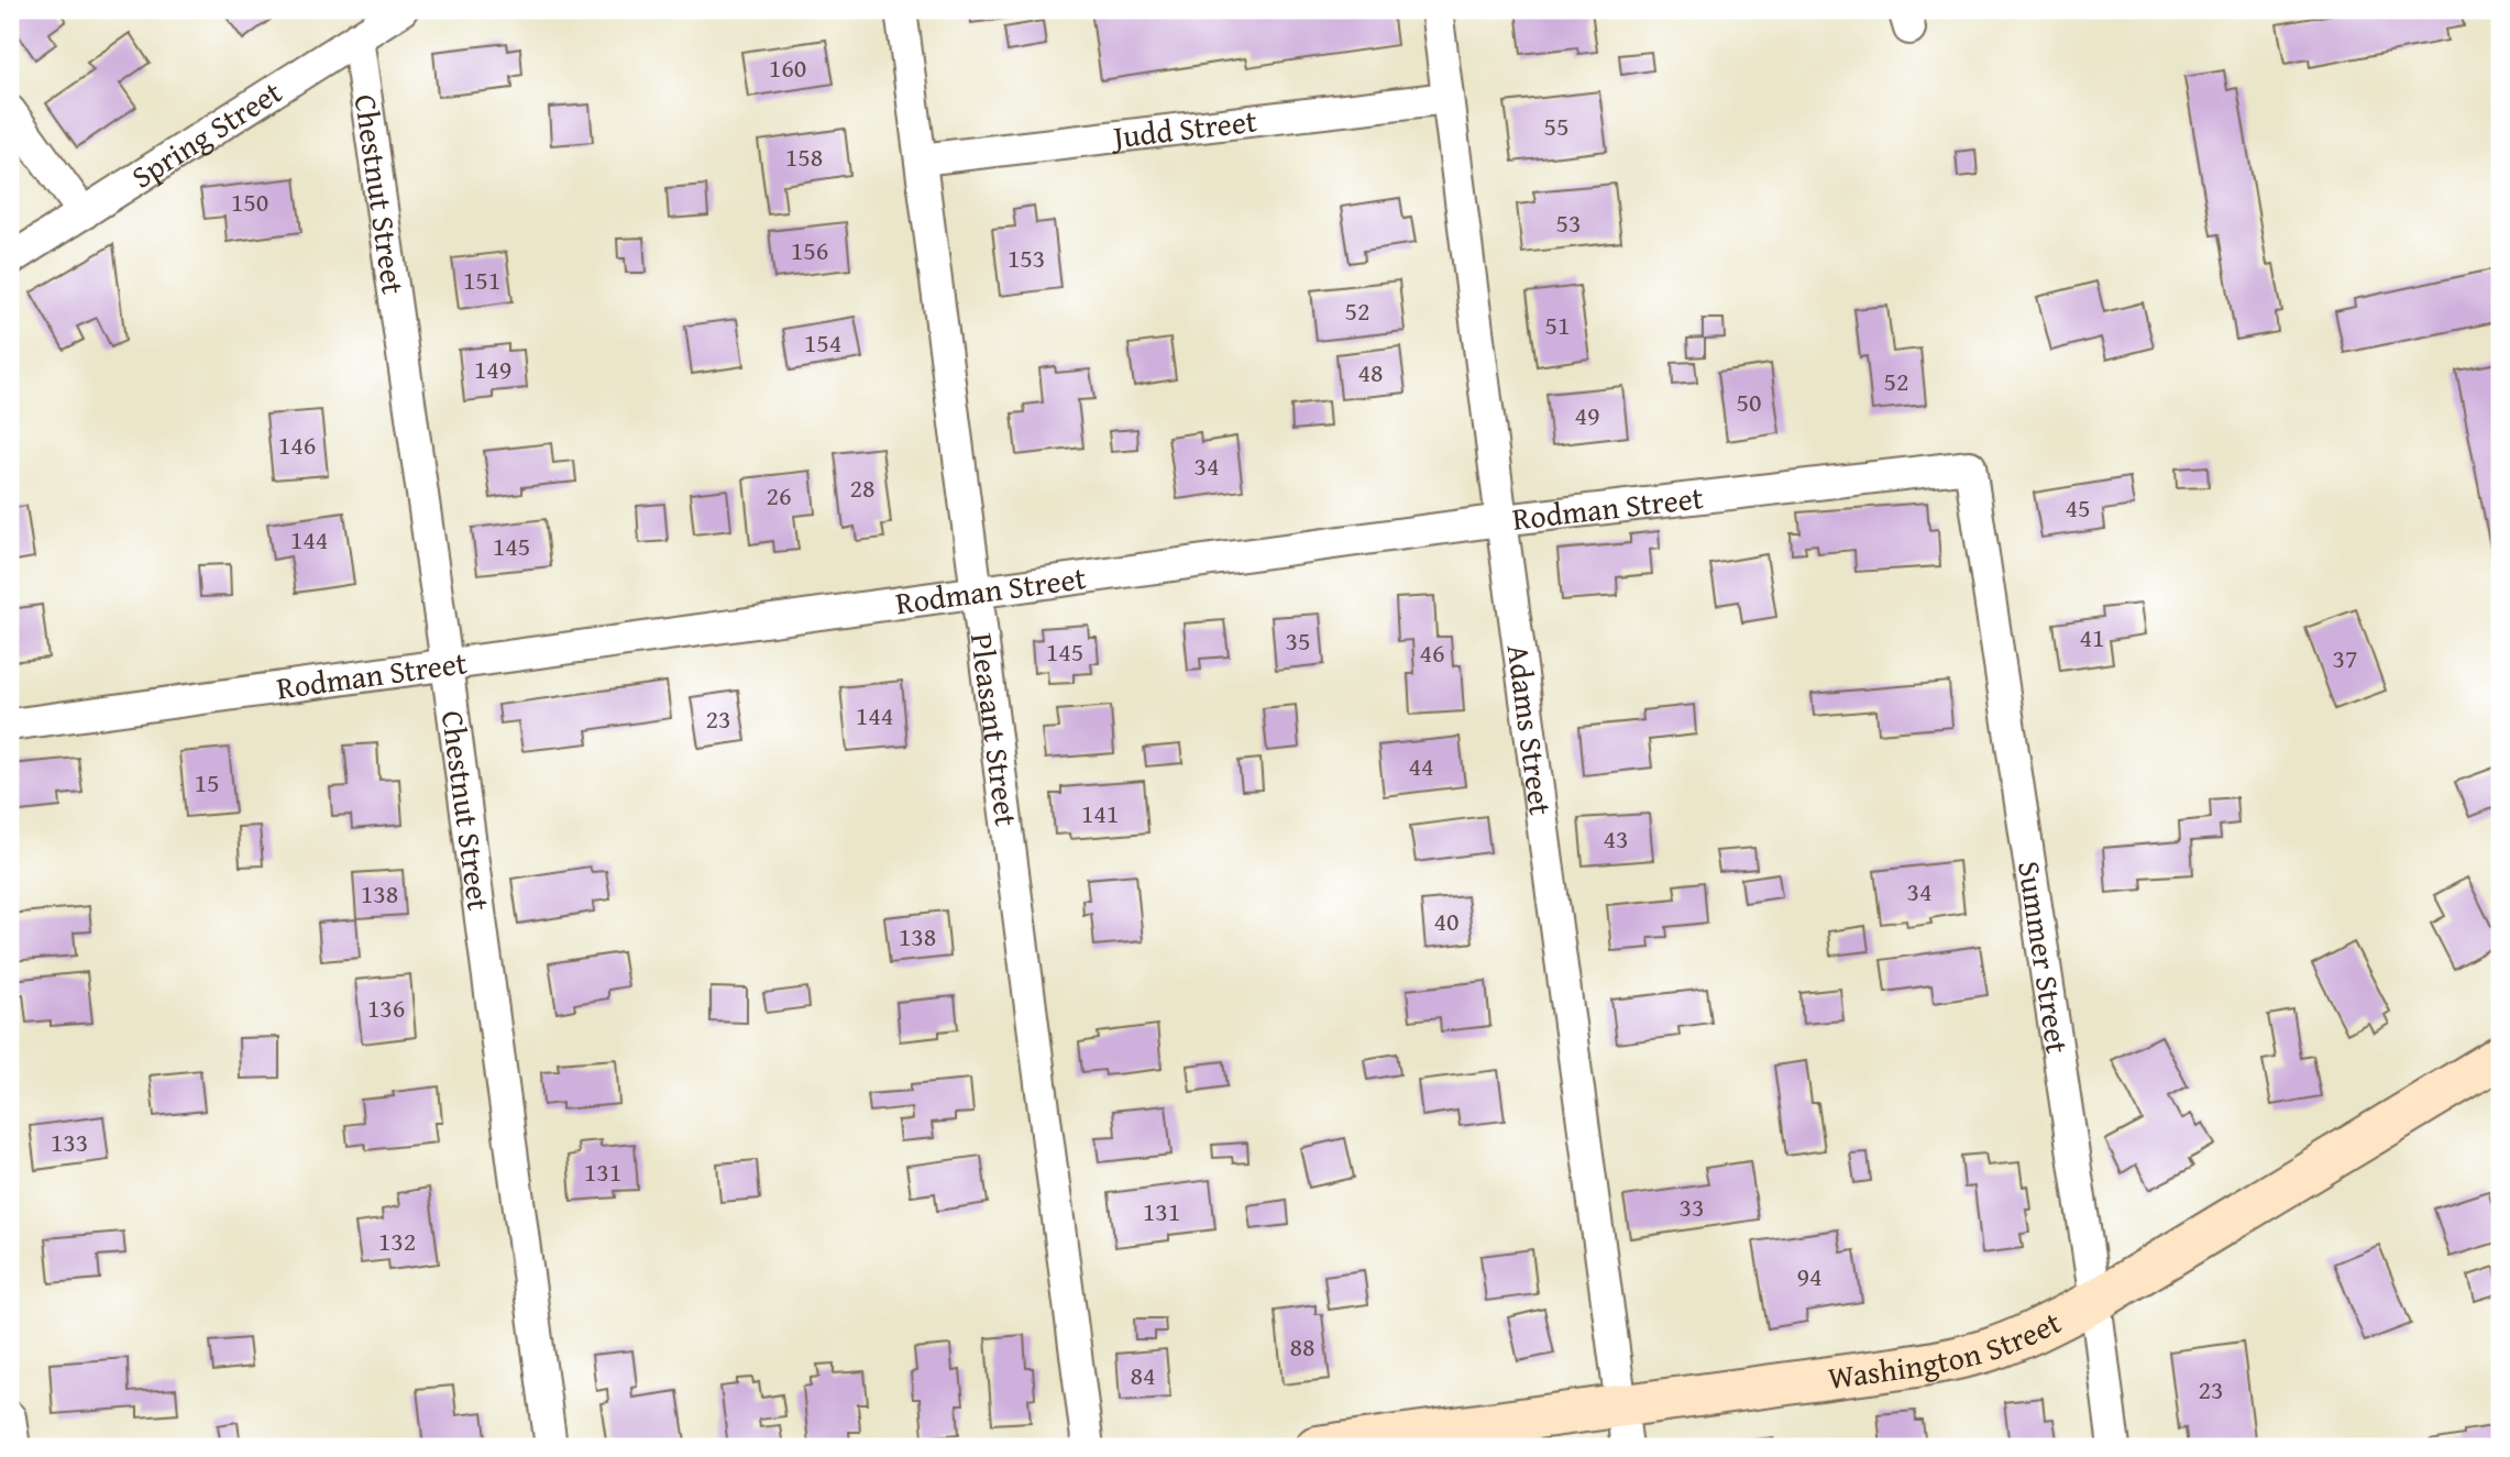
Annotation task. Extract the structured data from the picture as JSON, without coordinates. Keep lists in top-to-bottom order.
{
  "streets": {
    "main road": ["Washington Street"],
    "street": [
      "Judd Street",
      "Spring Street",
      "Chestnut Street",
      "Rodman Street",
      "Pleasant Street",
      "Adams Street",
      "Summer Street"
    ]
  },
  "crossings": [
    ["Judd Street", "Pleasant Street"],
    ["Judd Street", "Adams Street"],
    ["Spring Street", "Chestnut Street"],
    ["Chestnut Street", "Rodman Street"],
    ["Rodman Street", "Pleasant Street"],
    ["Rodman Street", "Adams Street"],
    ["Rodman Street", "Summer Street"],
    ["Adams Street", "Washington Street"],
    ["Summer Street", "Washington Street"]
  ],
  "house_numbers": [
    "160",
    "55",
    "158",
    "150",
    "53",
    "156",
    "153",
    "151",
    "52",
    "51",
    "154",
    "149",
    "48",
    "52",
    "50",
    "49",
    "146",
    "34",
    "28",
    "26",
    "45",
    "144",
    "145",
    "41",
    "35",
    "145",
    "46",
    "37",
    "144",
    "23",
    "44",
    "15",
    "141",
    "43",
    "34",
    "138",
    "40",
    "138",
    "136",
    "133",
    "131",
    "33",
    "131",
    "132",
    "94",
    "88",
    "84",
    "23"
  ]
}
